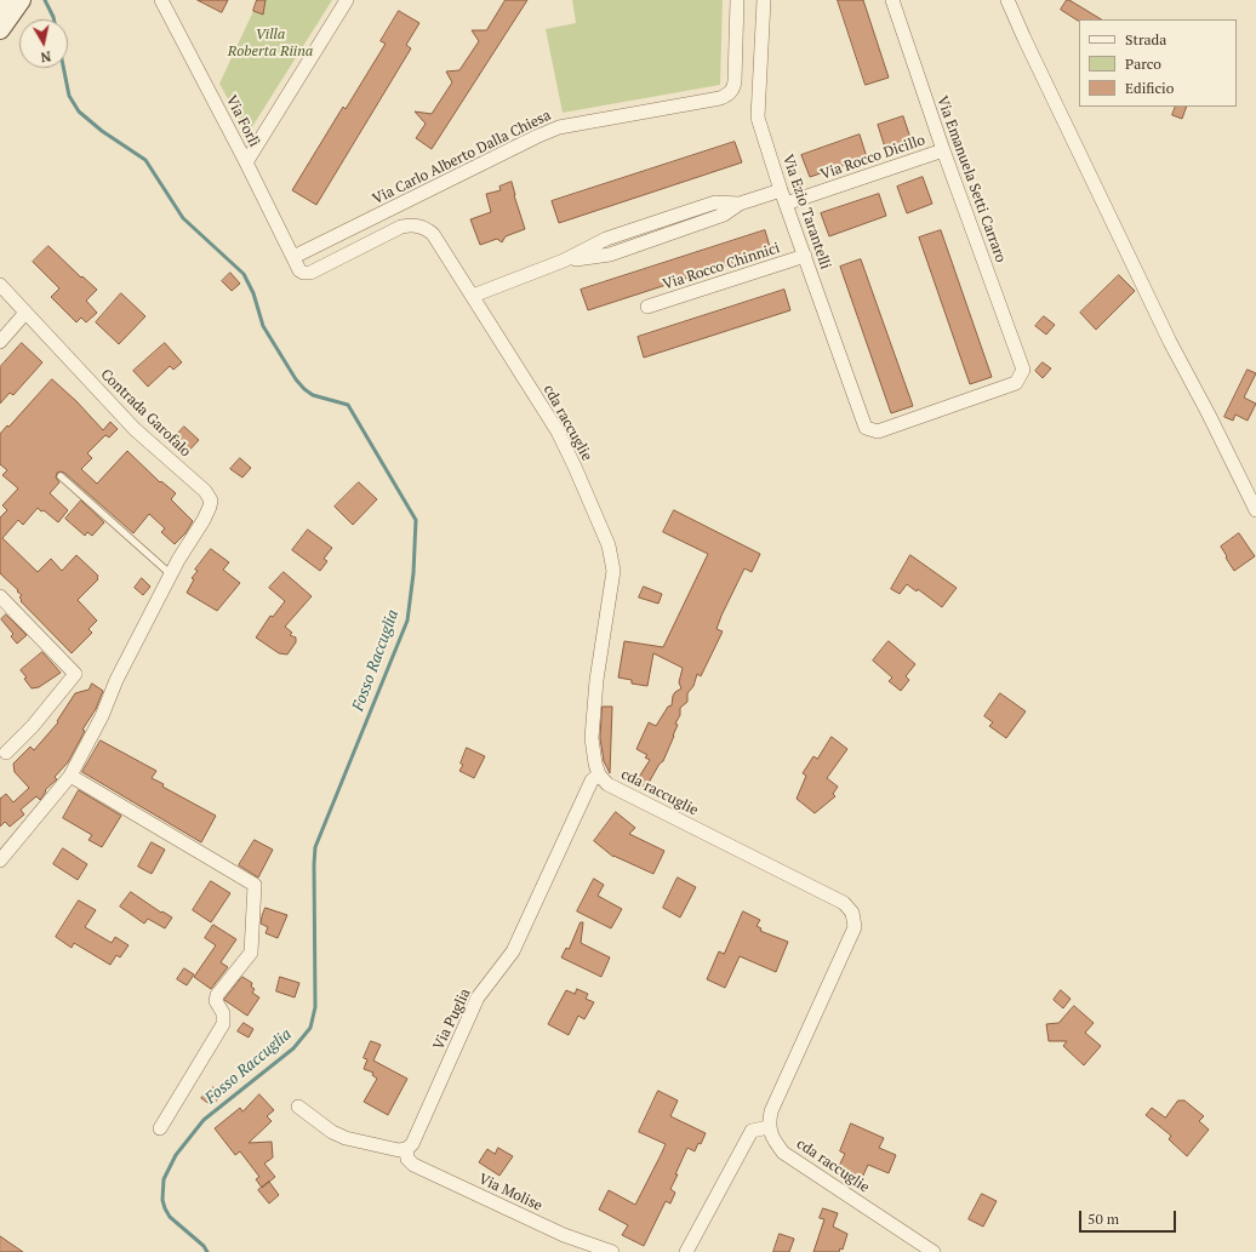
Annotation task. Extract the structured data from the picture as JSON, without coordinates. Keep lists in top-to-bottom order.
{
  "streets": {
    "street": [
      "Via Forlì",
      "Via Carlo Alberto Dalla Chiesa",
      "Via Rocco Dicillo",
      "Via Emanuela Setti Carraro",
      "Via Ezio Tarantelli",
      "Via Rocco Chinnici",
      "Contrada Garofalo",
      "cda raccuglie",
      "Via Puglia",
      "Via Molise"
    ]
  },
  "crossings": [
    ["Via Forlì", "Via Carlo Alberto Dalla Chiesa"],
    ["Via Forlì", "cda raccuglie"],
    ["Via Carlo Alberto Dalla Chiesa", "cda raccuglie"],
    ["Via Rocco Dicillo", "Via Emanuela Setti Carraro"],
    ["Via Rocco Dicillo", "Via Ezio Tarantelli"],
    ["Via Emanuela Setti Carraro", "Via Ezio Tarantelli"],
    ["Via Ezio Tarantelli", "Via Rocco Chinnici"],
    ["cda raccuglie", "Via Puglia"],
    ["Via Puglia", "Via Molise"]
  ],
  "water": ["Fosso Raccuglia"],
  "parks": ["Villa Roberta Riina"],
  "legend": ["Strada", "Parco", "Edificio"],
  "scale_bar": "50 m",
  "north": "bottom"
}
